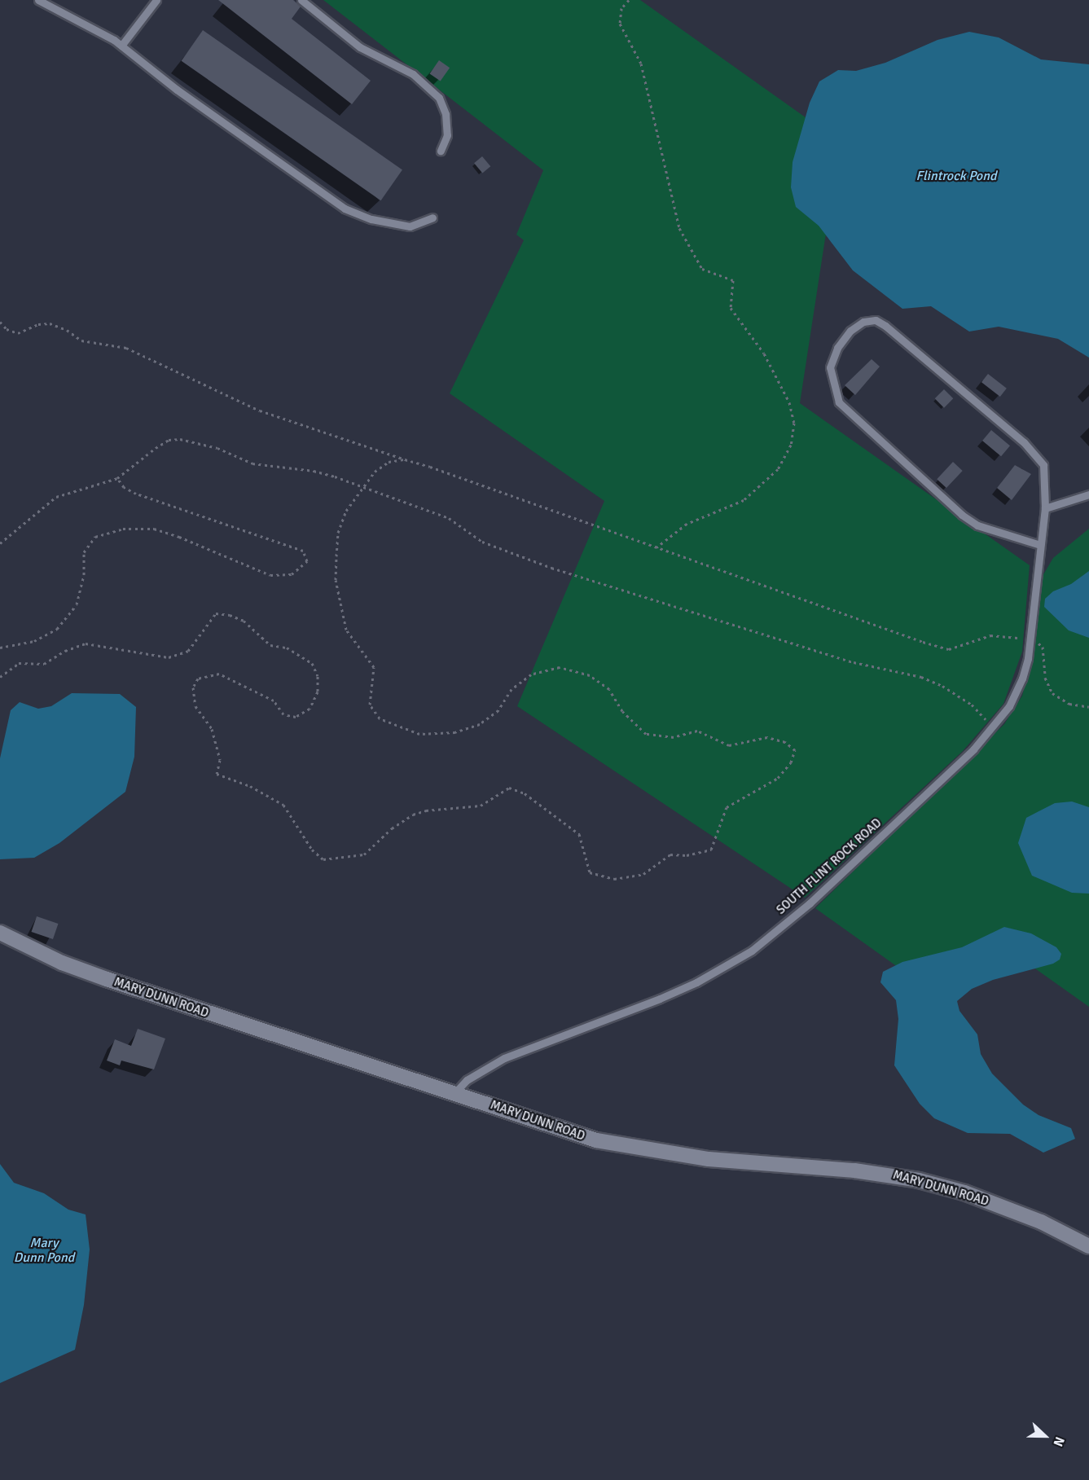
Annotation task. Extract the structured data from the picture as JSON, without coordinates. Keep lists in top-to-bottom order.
{
  "streets": {
    "street": ["MARY DUNN ROAD"],
    "lane": ["SOUTH FLINT ROCK ROAD"]
  },
  "crossings": [
    ["SOUTH FLINT ROCK ROAD", "MARY DUNN ROAD"]
  ],
  "water": ["Flintrock Pond", "Mary Dunn Pond"],
  "north": "right"
}
